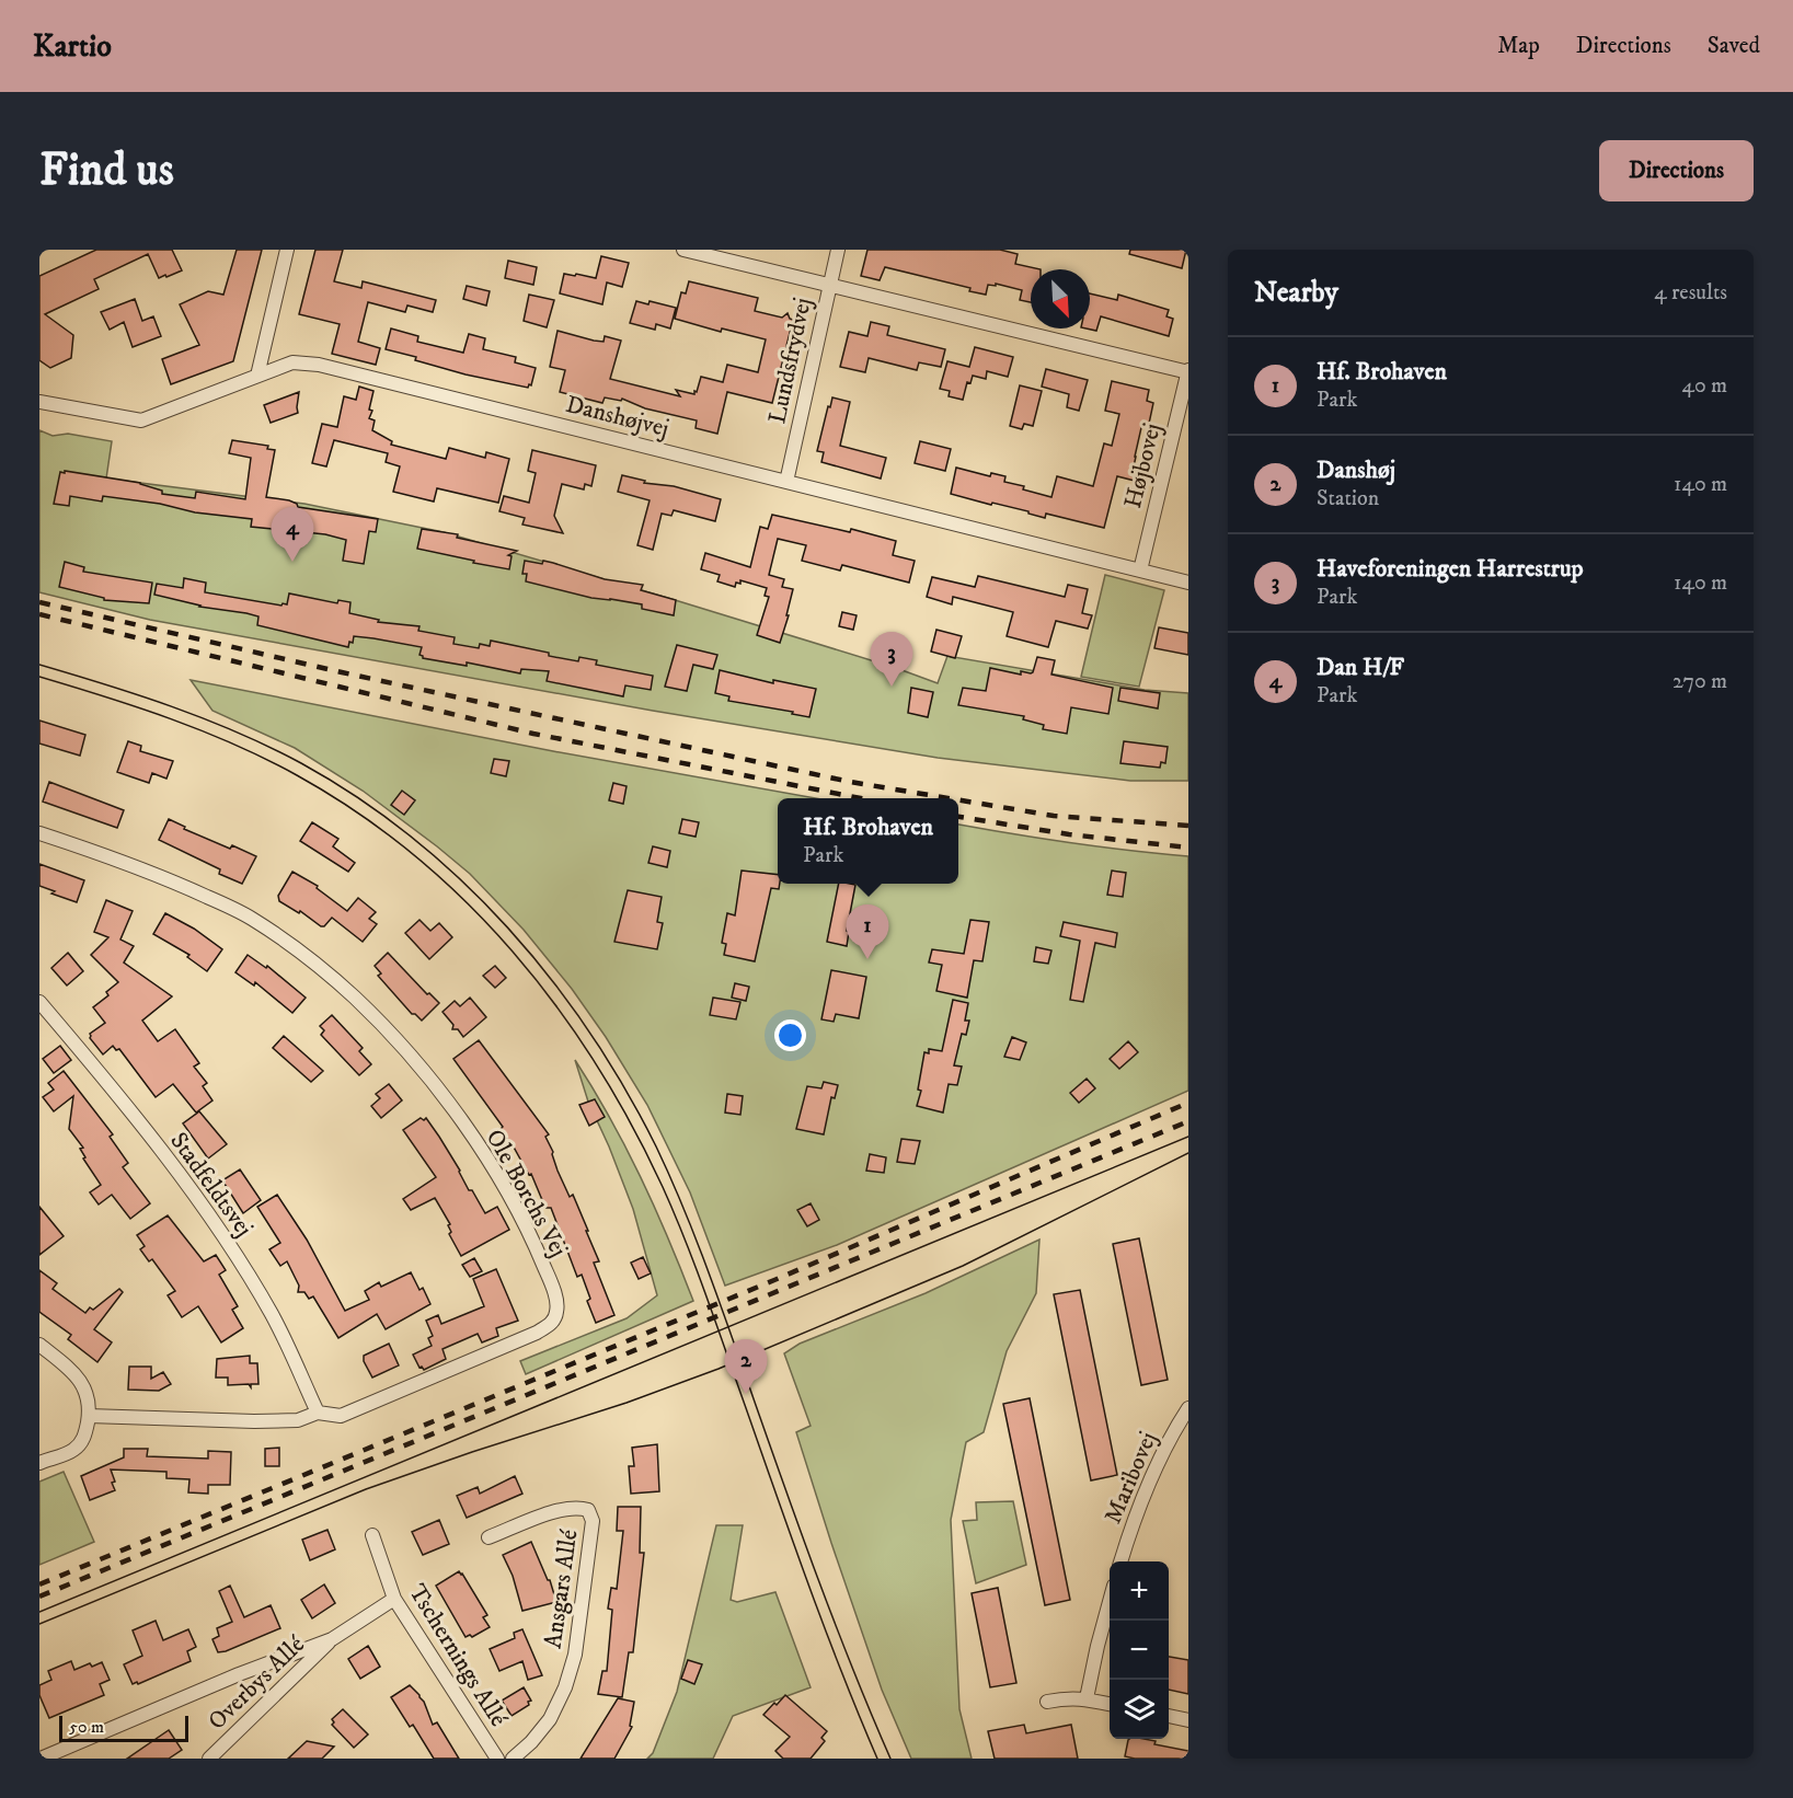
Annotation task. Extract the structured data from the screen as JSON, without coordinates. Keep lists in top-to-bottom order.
{
  "streets": {
    "street": [
      "Lundsfrydvej",
      "Danshøjvej",
      "Højbovej",
      "Stadfeldtsvej",
      "Ole Borchs Vej",
      "Maribovej",
      "Ansgars Allé",
      "Tschernings Allé",
      "Overbys Allé"
    ]
  },
  "crossings": [
    ["Lundsfrydvej", "Danshøjvej"],
    ["Danshøjvej", "Højbovej"],
    ["Stadfeldtsvej", "Ole Borchs Vej"]
  ],
  "scale_bar": "50 m",
  "north": "bottom right",
  "page": {
    "header": "Kartio",
    "nav": ["Map", "Directions", "Saved"],
    "buttons": "Directions",
    "title": "Find us",
    "heading": ["Nearby", "4 results"],
    "list": [
      {
        "mark": "1",
        "name": "Hf. Brohaven",
        "note": "Park",
        "value": "40 m"
      },
      {
        "mark": "2",
        "name": "Danshøj",
        "note": "Station",
        "value": "140 m"
      },
      {
        "mark": "3",
        "name": "Haveforeningen Harrestrup",
        "note": "Park",
        "value": "140 m"
      },
      {
        "mark": "4",
        "name": "Dan H/F",
        "note": "Park",
        "value": "270 m"
      }
    ],
    "pins": [
      "4",
      "3",
      "1",
      "2"
    ],
    "popup": ["Hf. Brohaven", "Park"],
    "map_buttons": ["+", "−"],
    "scale": "50 m"
  }
}
